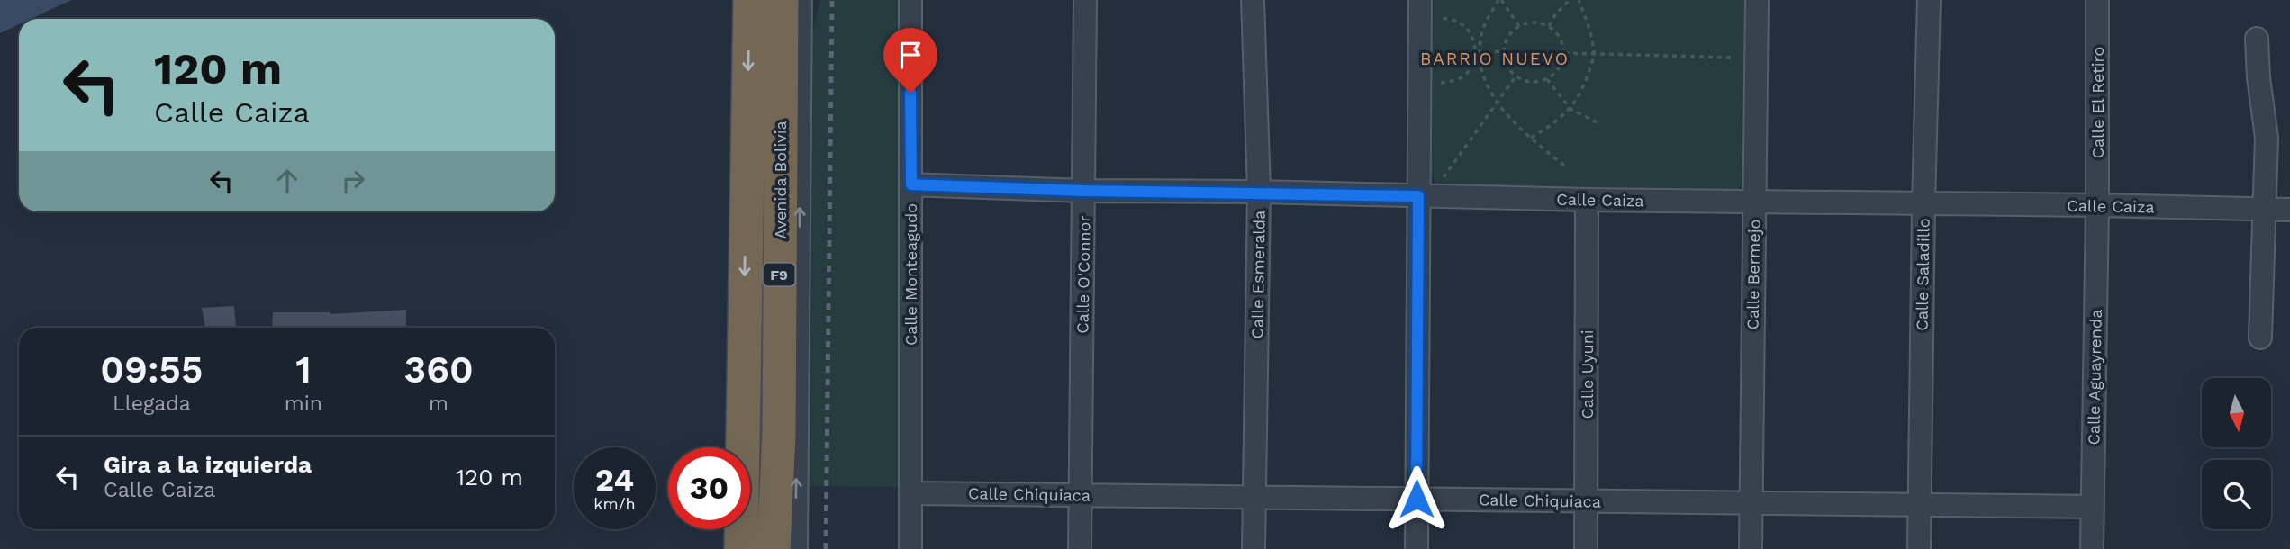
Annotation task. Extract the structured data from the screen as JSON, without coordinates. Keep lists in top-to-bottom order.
{
  "streets": {
    "highway": ["Avenida Bolivia", "F9"],
    "street": [
      "Calle El Retiro",
      "Calle Caiza",
      "Calle Monteagudo",
      "Calle O'Connor",
      "Calle Esmeralda",
      "Calle Bermejo",
      "Calle Saladillo",
      "Calle Uyuni",
      "Calle Aguayrenda",
      "Calle Chiquiaca"
    ]
  },
  "crossings": [
    ["Calle El Retiro", "Calle Caiza"],
    ["Calle El Retiro", "Calle Aguayrenda"],
    ["Calle Caiza", "Calle Monteagudo"],
    ["Calle Caiza", "Calle O'Connor"],
    ["Calle Caiza", "Calle Esmeralda"],
    ["Calle Caiza", "Calle Bermejo"],
    ["Calle Caiza", "Calle Saladillo"],
    ["Calle Caiza", "Calle Uyuni"],
    ["Calle Caiza", "Calle Aguayrenda"],
    ["Calle Monteagudo", "Calle Chiquiaca"],
    ["Calle O'Connor", "Calle Chiquiaca"],
    ["Calle Esmeralda", "Calle Chiquiaca"],
    ["Calle Bermejo", "Calle Chiquiaca"],
    ["Calle Saladillo", "Calle Chiquiaca"],
    ["Calle Uyuni", "Calle Chiquiaca"],
    ["Calle Aguayrenda", "Calle Chiquiaca"]
  ],
  "districts": ["BARRIO NUEVO"],
  "north": "bottom",
  "page": {
    "turn": ["120 m", "Calle Caiza"],
    "eta": [
      "09:55",
      "Llegada",
      "1",
      "min",
      "360",
      "m"
    ],
    "list": [
      {
        "name": "Gira a la izquierda",
        "note": "Calle Caiza",
        "value": "120 m"
      }
    ],
    "speed": "24 km/h",
    "limit": "30"
  }
}
